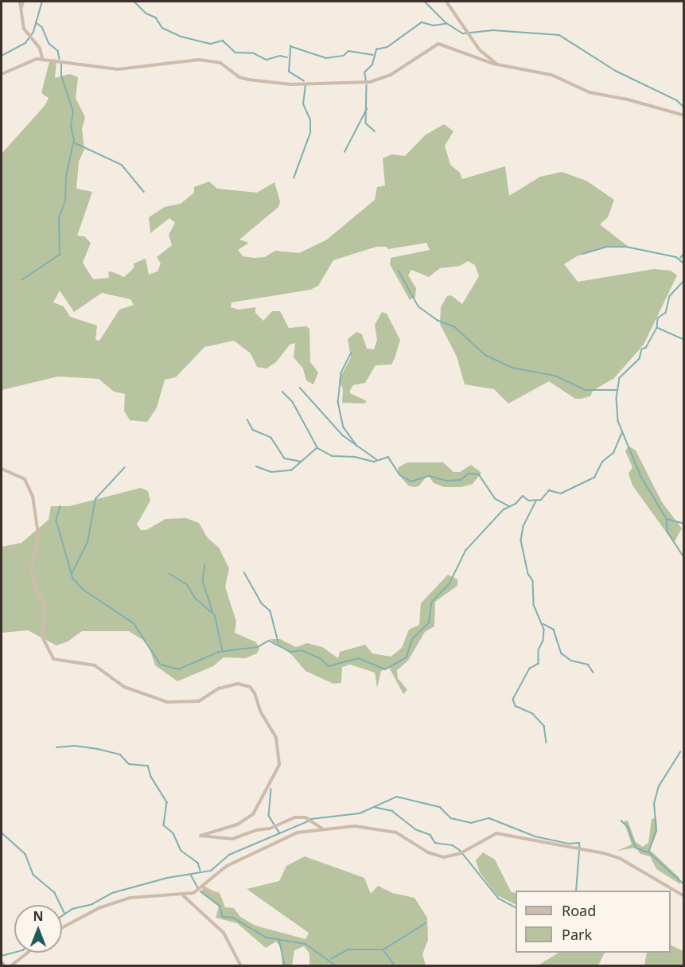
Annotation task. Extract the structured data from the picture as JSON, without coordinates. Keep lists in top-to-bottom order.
{
  "legend": ["Road", "Park"],
  "north": "top"
}
